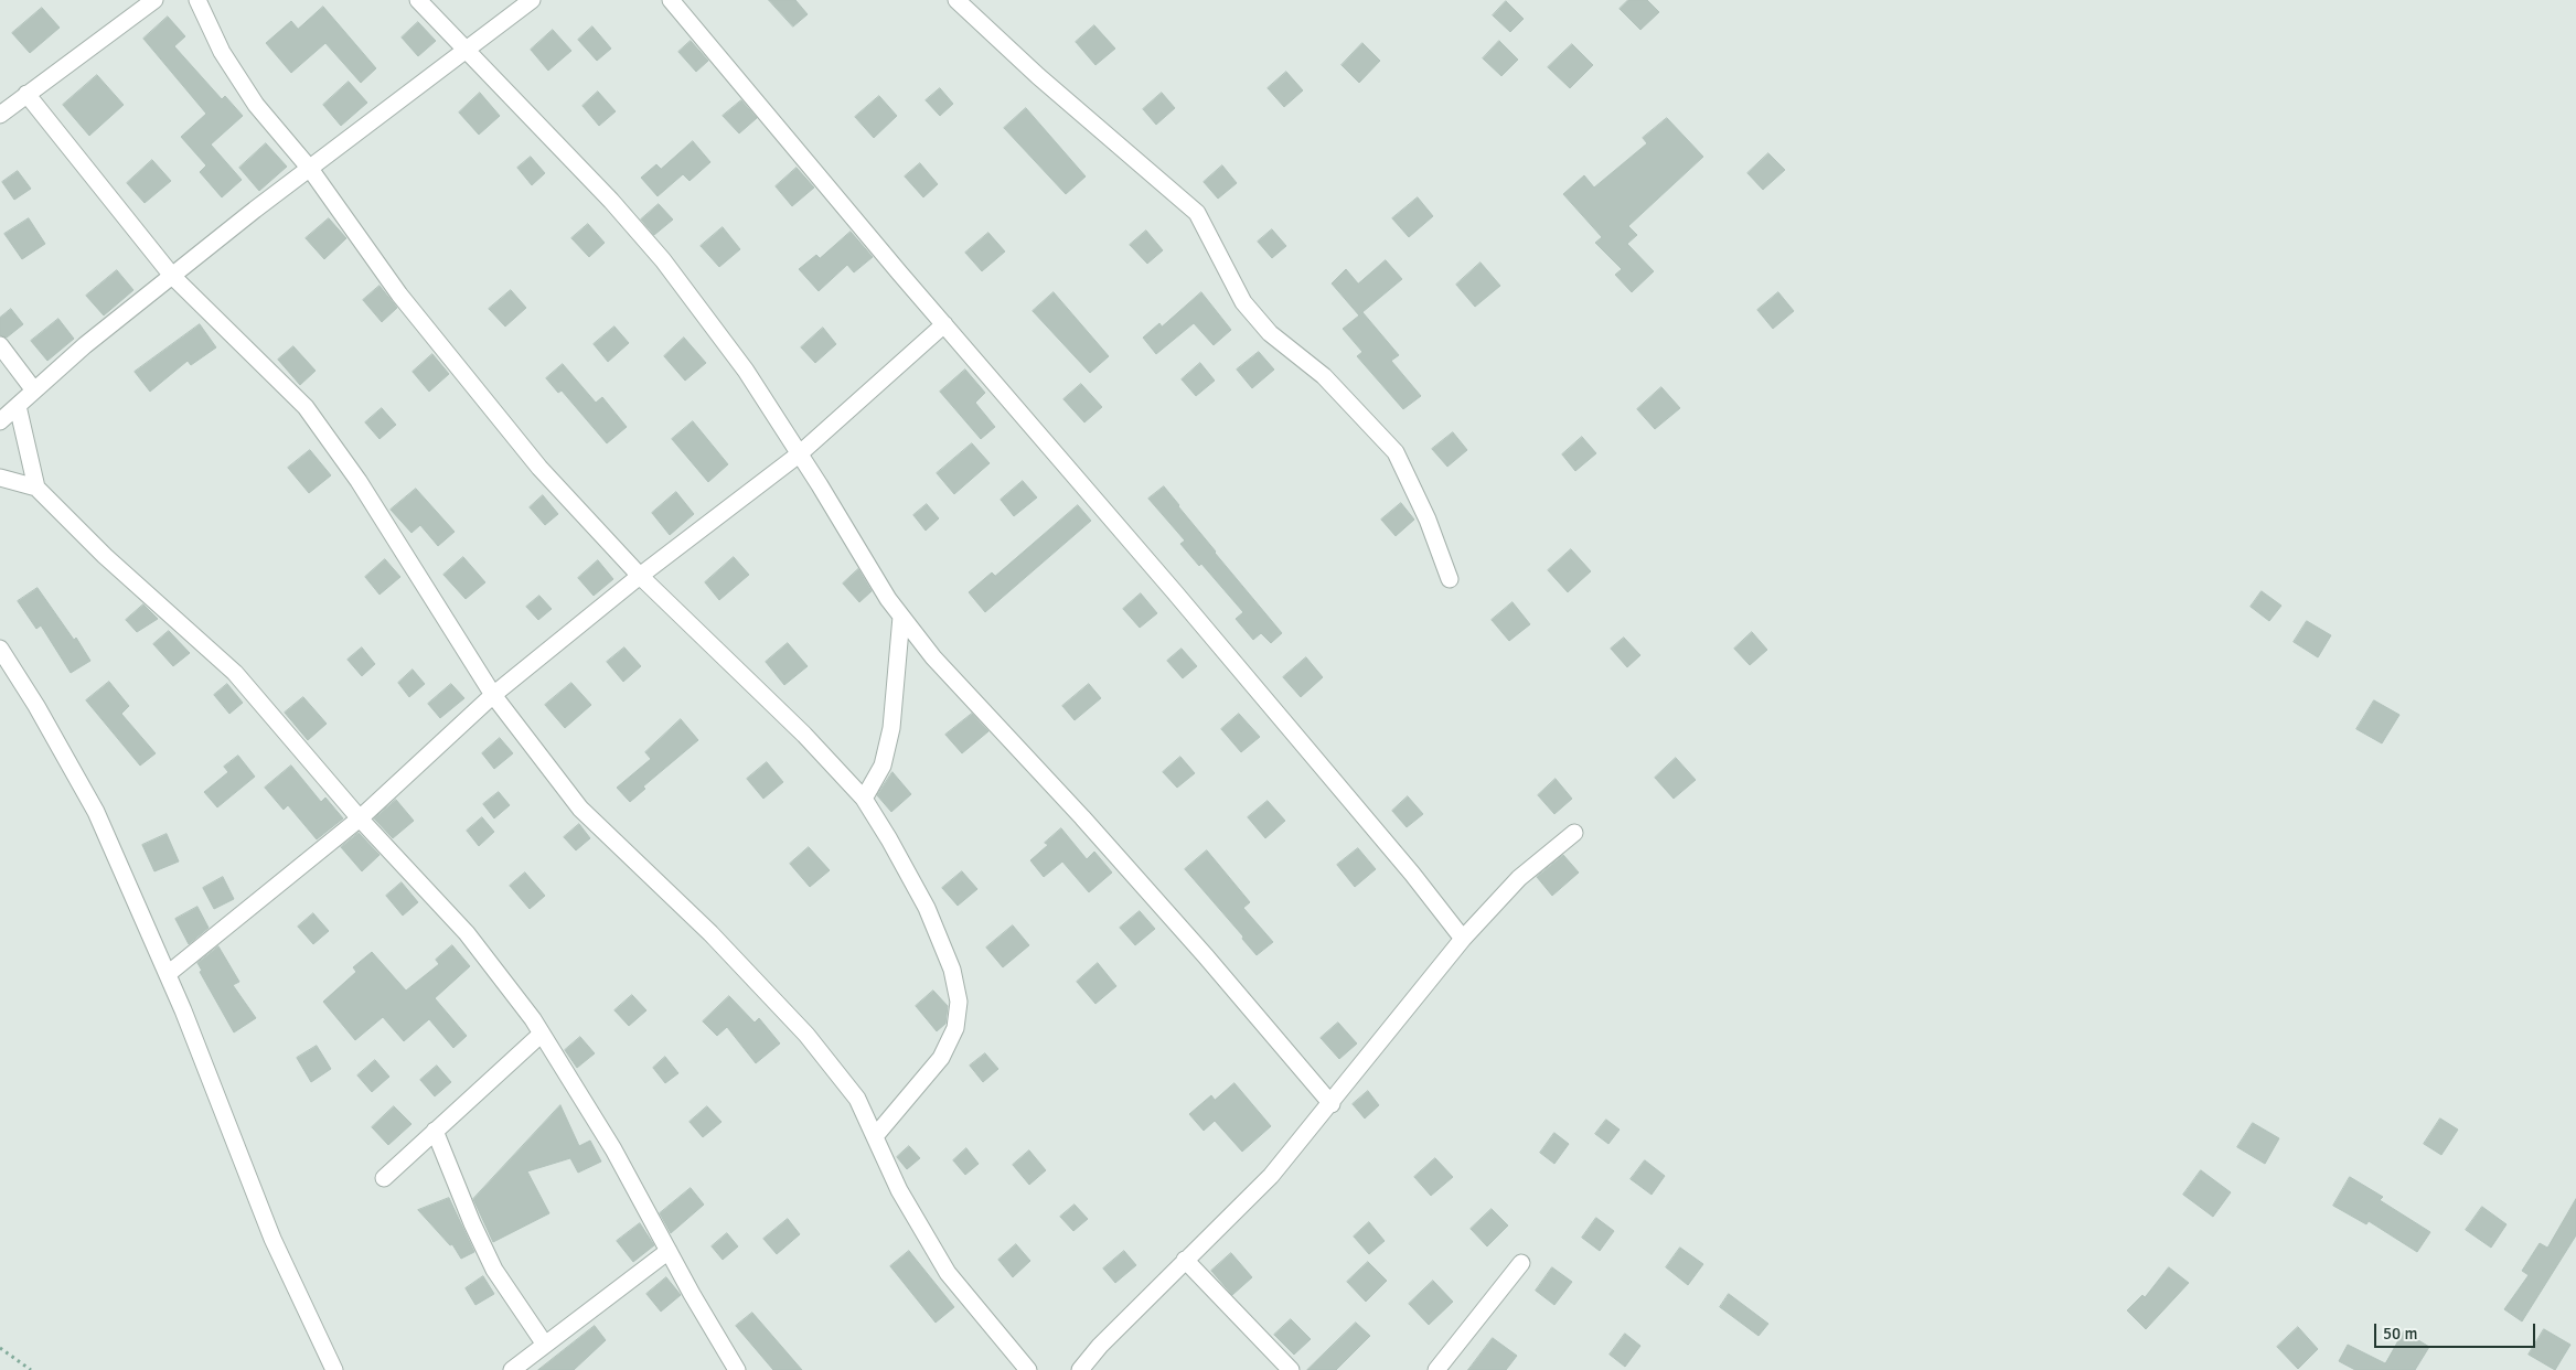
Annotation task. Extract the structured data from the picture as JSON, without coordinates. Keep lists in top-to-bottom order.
{
  "scale_bar": "50 m"
}
